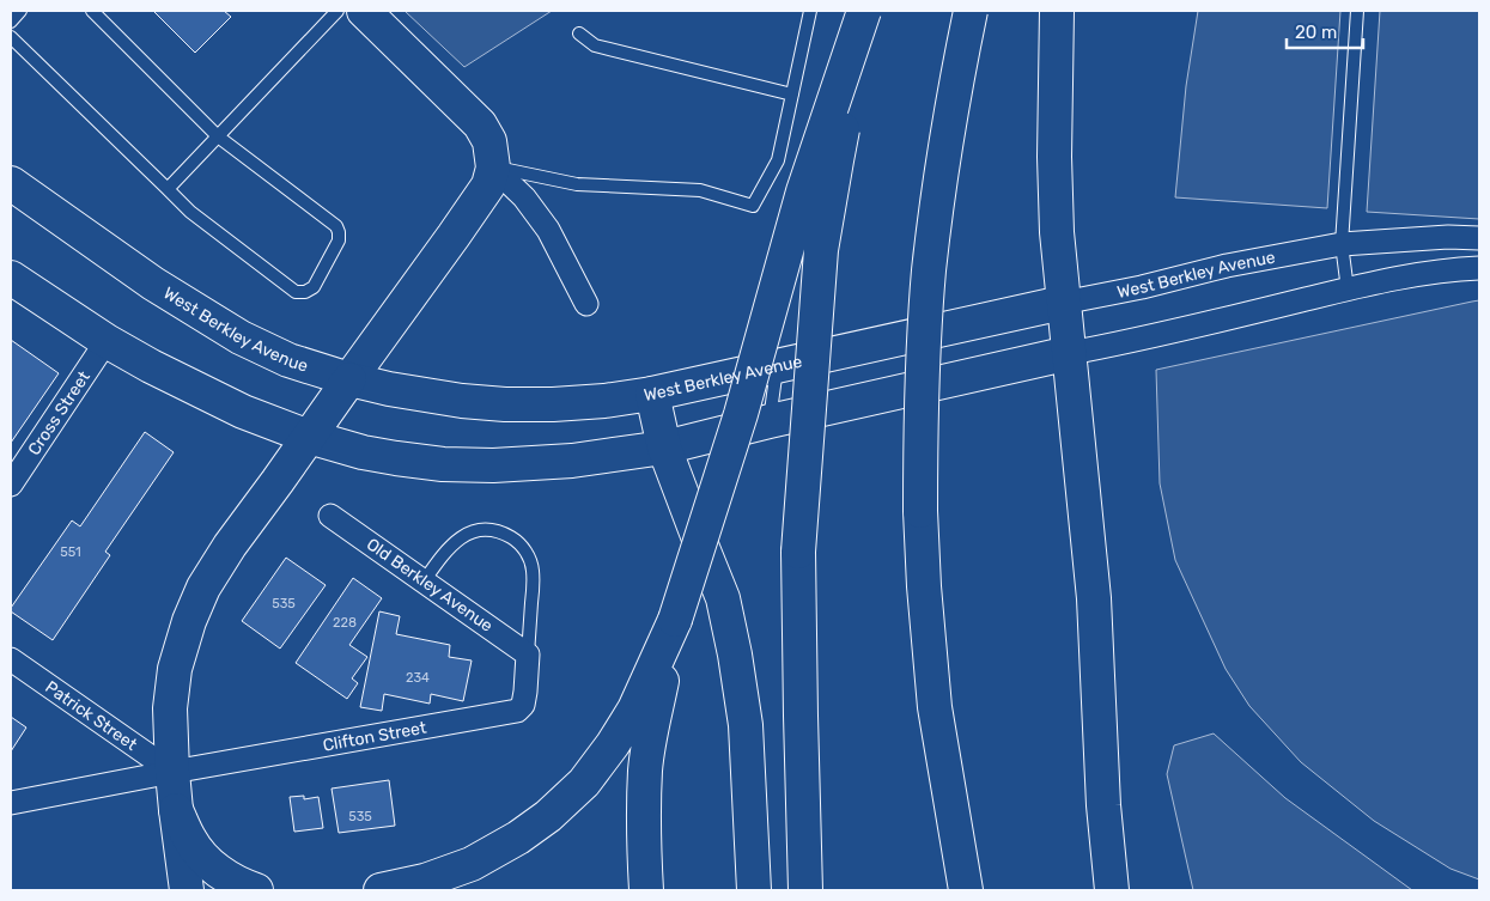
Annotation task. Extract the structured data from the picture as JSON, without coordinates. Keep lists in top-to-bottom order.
{
  "streets": {
    "main road": ["West Berkley Avenue"],
    "street": [
      "Cross Street",
      "Old Berkley Avenue",
      "Patrick Street",
      "Clifton Street"
    ]
  },
  "crossings": [
    ["Old Berkley Avenue", "Clifton Street"],
    ["Patrick Street", "Clifton Street"]
  ],
  "house_numbers": [
    "551",
    "535",
    "228",
    "234",
    "535"
  ],
  "scale_bar": "20 m"
}
